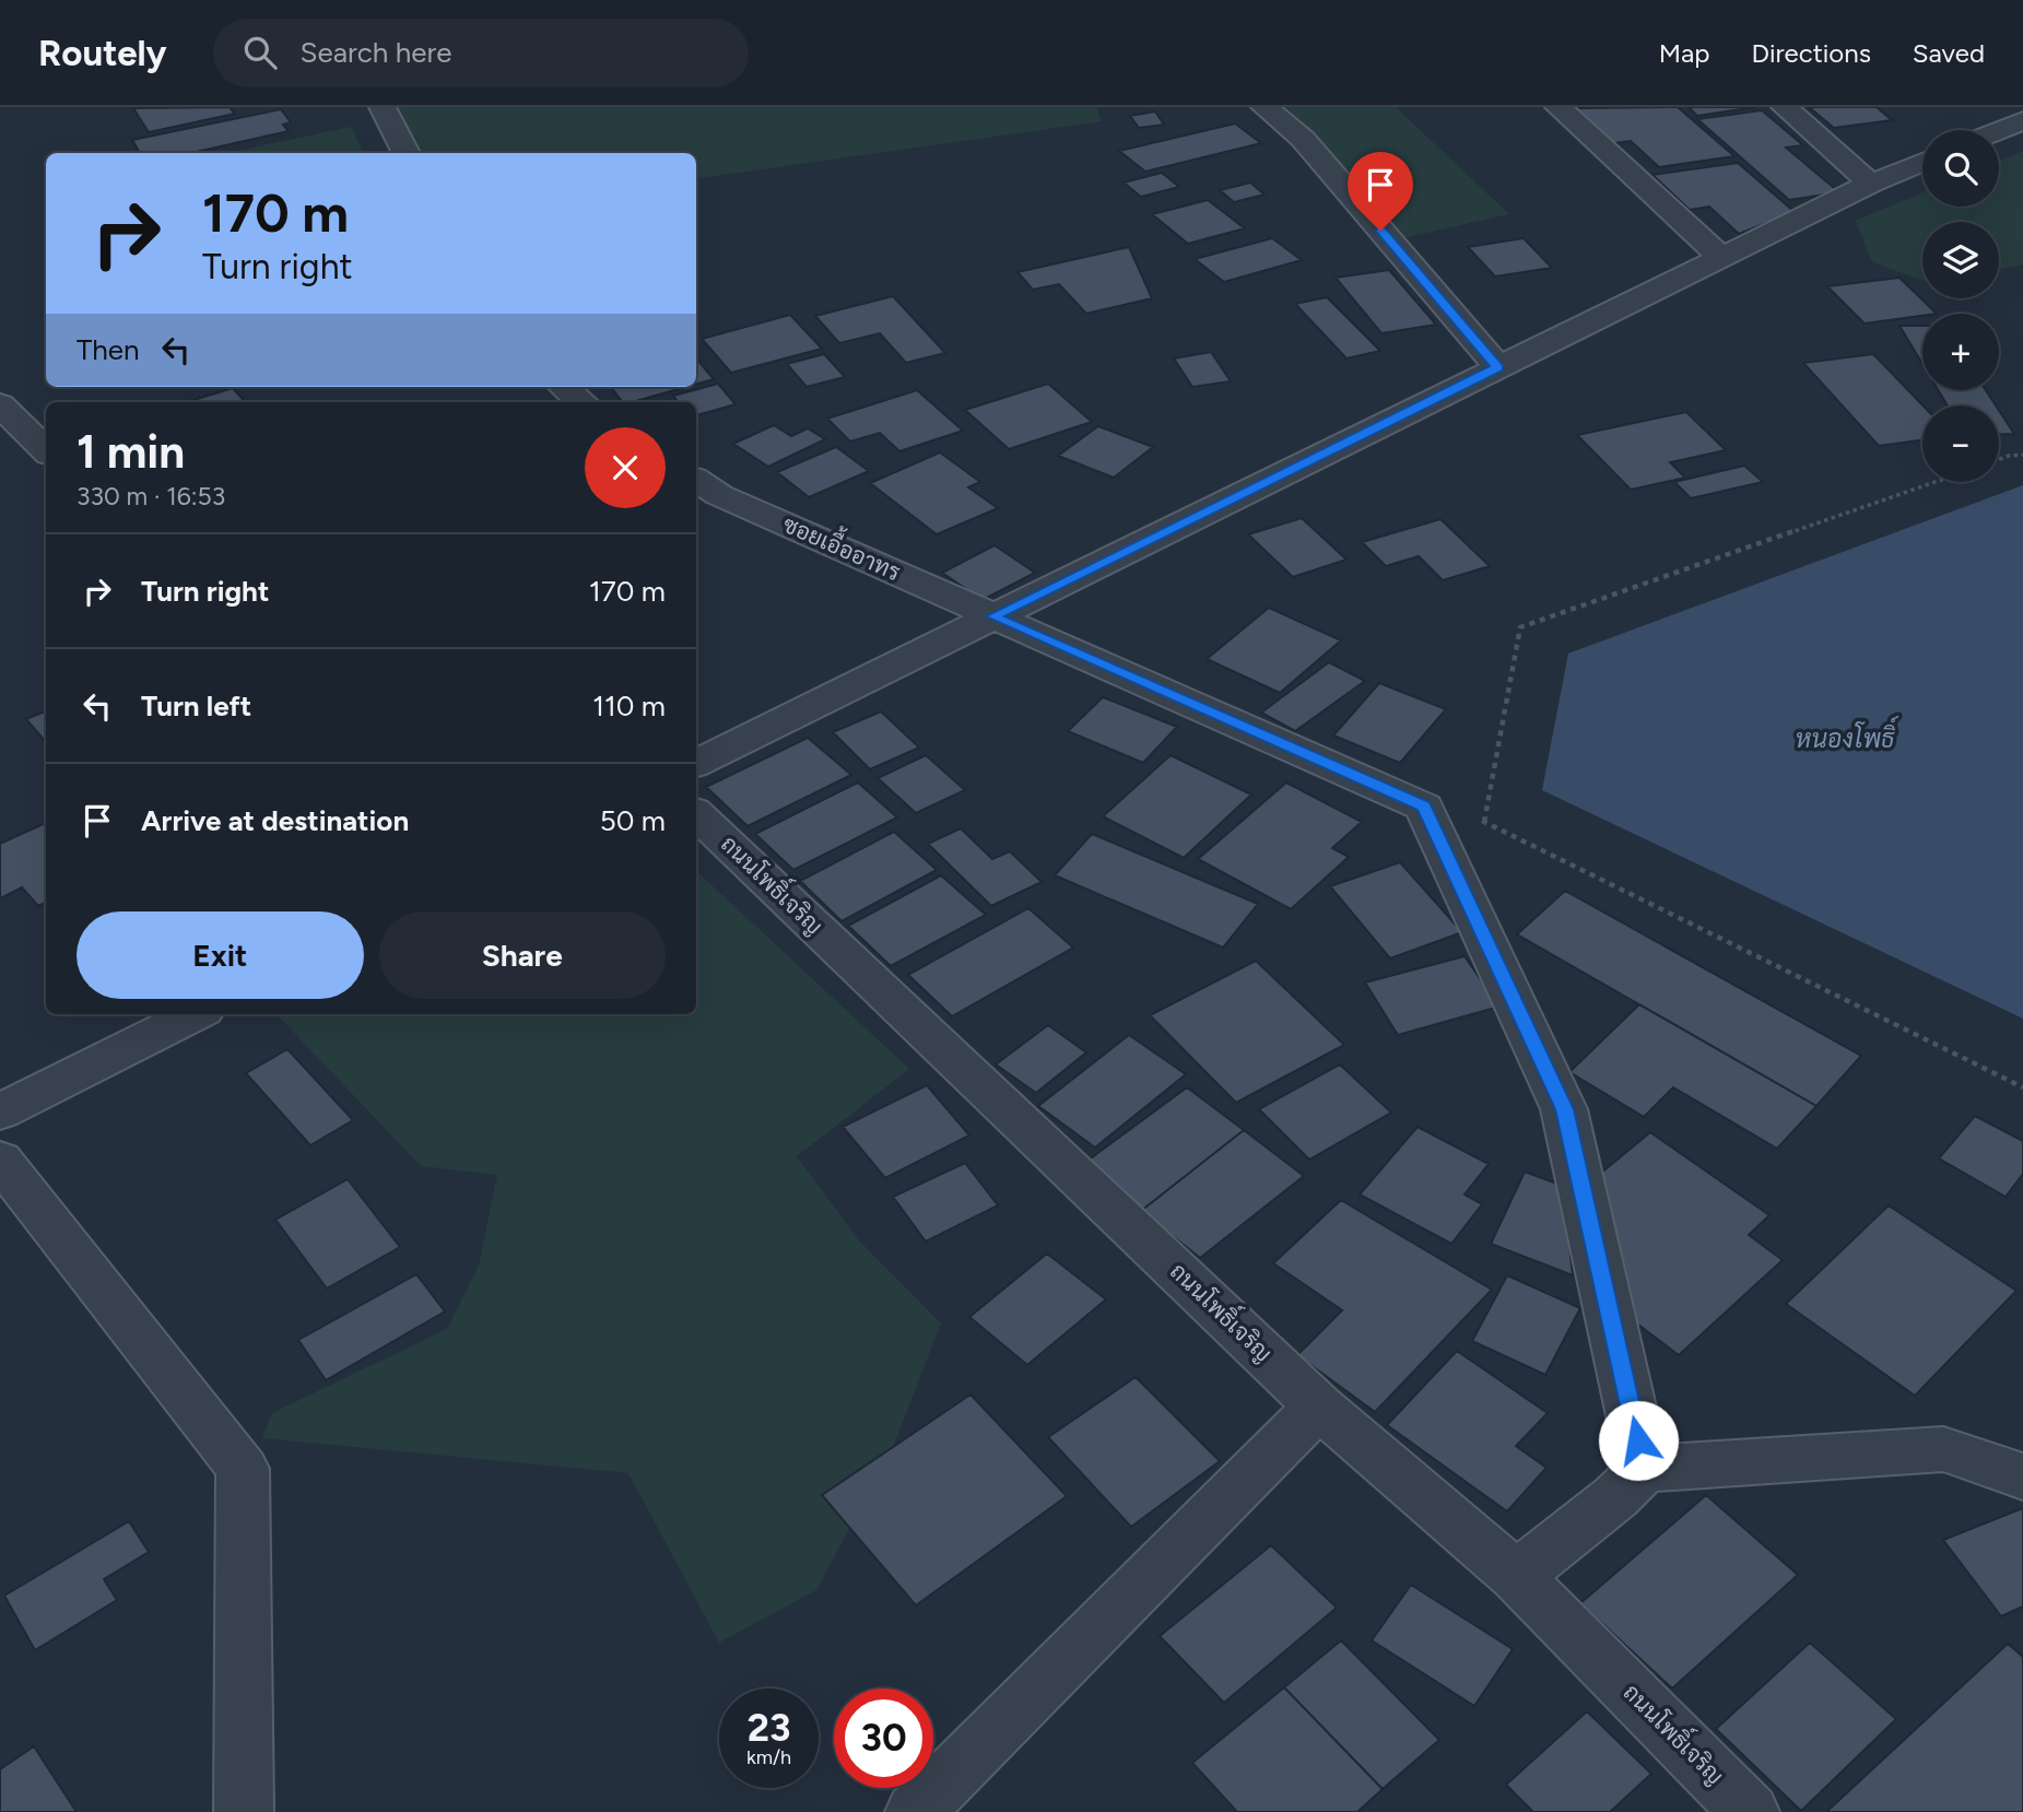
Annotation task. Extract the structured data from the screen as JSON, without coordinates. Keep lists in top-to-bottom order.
{
  "streets": {
    "street": ["ซอยเอื้ออาทร", "ถนนโพธิ์เจริญ"]
  },
  "water": ["หนองโพธิ์"],
  "page": {
    "header": "Routely",
    "search": "Search here",
    "nav": ["Map", "Directions", "Saved"],
    "map_buttons": ["+", "−"],
    "turn": ["170 m", "Turn right"],
    "then": "Then",
    "heading": ["1 min", "330 m · 16:53"],
    "list": [
      {
        "name": "Turn right",
        "value": "170 m"
      },
      {
        "name": "Turn left",
        "value": "110 m"
      },
      {
        "name": "Arrive at destination",
        "value": "50 m"
      }
    ],
    "buttons": ["Exit", "Share"],
    "speed": "23 km/h",
    "limit": "30"
  }
}
